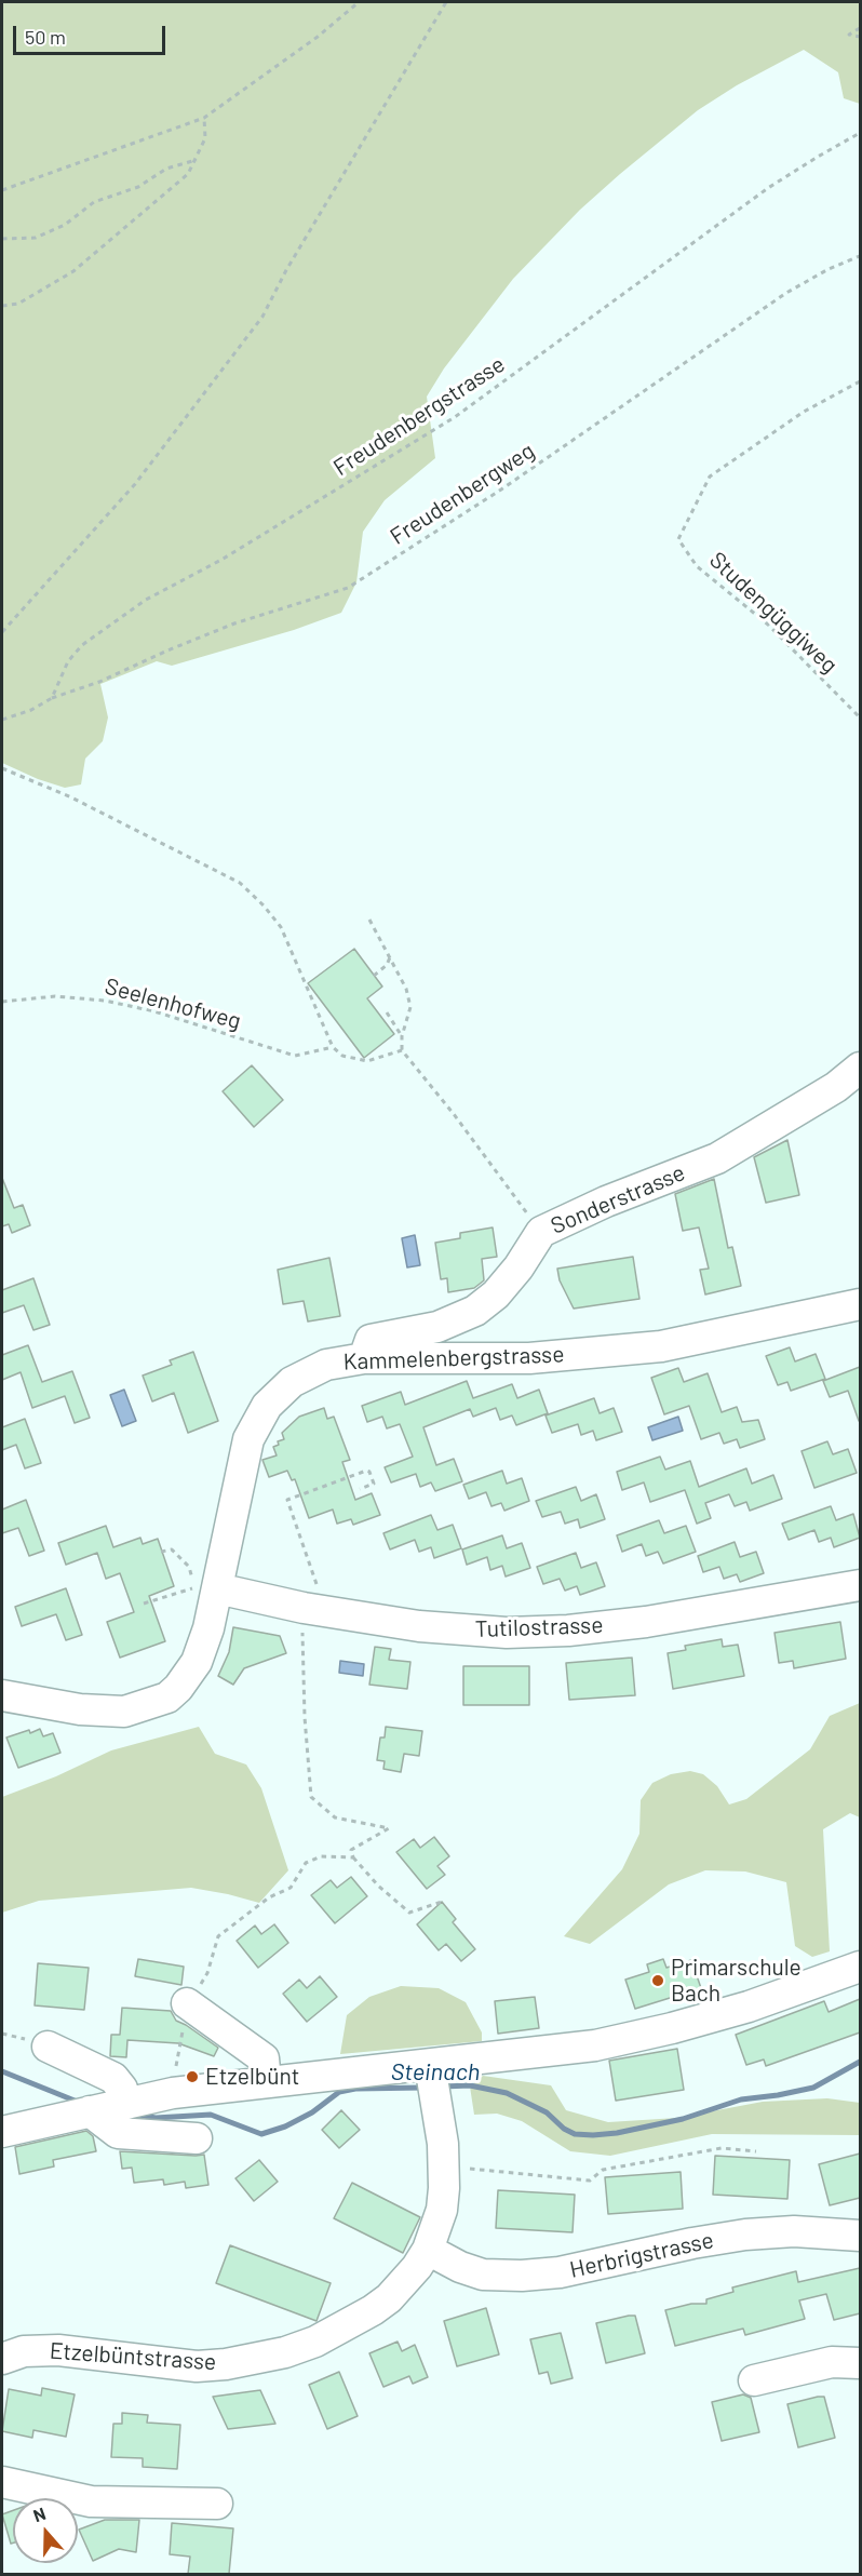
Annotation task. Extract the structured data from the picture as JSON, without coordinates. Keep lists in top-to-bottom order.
{
  "streets": {
    "street": [
      "Sonderstrasse",
      "Kammelenbergstrasse",
      "Tutilostrasse",
      "Herbrigstrasse",
      "Etzelbüntstrasse"
    ],
    "path": [
      "Freudenbergstrasse",
      "Freudenbergweg",
      "Studengüggiweg",
      "Seelenhofweg"
    ]
  },
  "crossings": [
    ["Freudenbergstrasse", "Freudenbergweg"],
    ["Sonderstrasse", "Kammelenbergstrasse"],
    ["Kammelenbergstrasse", "Tutilostrasse"],
    ["Herbrigstrasse", "Etzelbüntstrasse"]
  ],
  "water": ["Steinach"],
  "places": ["Primarschule Bach", "Etzelbünt"],
  "scale_bar": "50 m",
  "north": "top"
}
